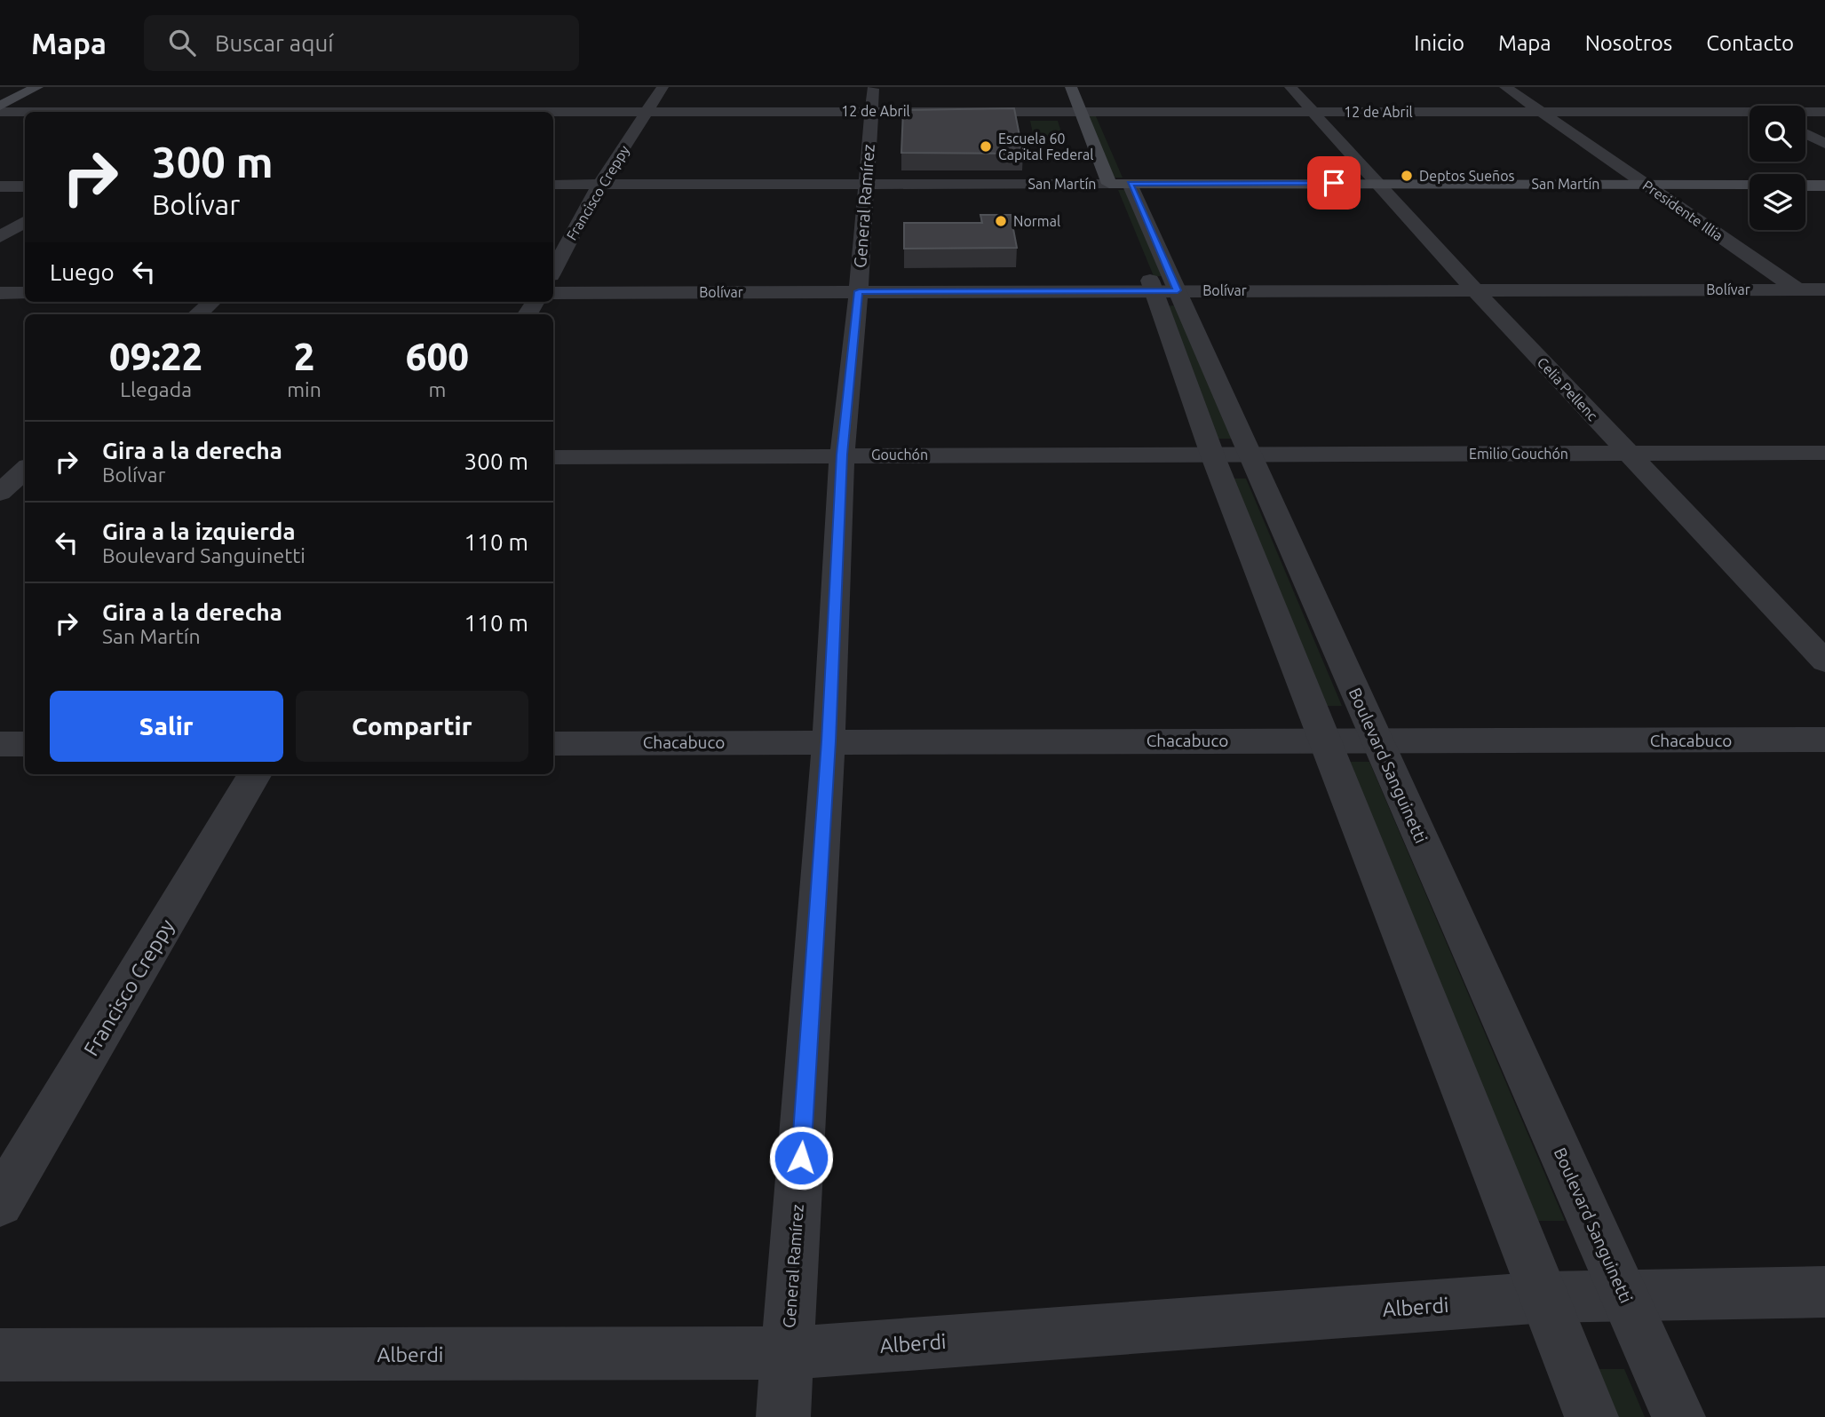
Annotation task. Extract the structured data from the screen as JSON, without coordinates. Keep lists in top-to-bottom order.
{
  "streets": {
    "main road": ["San Martín", "Boulevard Sanguinetti"],
    "street": [
      "12 de Abril",
      "Francisco Creppy",
      "General Ramírez",
      "Presidente Illia",
      "Bolívar",
      "Celia Pellenc",
      "Emilio Gouchón",
      "Gouchón",
      "Chacabuco",
      "Alberdi"
    ]
  },
  "crossings": [
    ["12 de Abril", "Francisco Creppy"],
    ["12 de Abril", "General Ramírez"],
    ["12 de Abril", "Presidente Illia"],
    ["12 de Abril", "Celia Pellenc"],
    ["San Martín", "Francisco Creppy"],
    ["San Martín", "General Ramírez"],
    ["San Martín", "Presidente Illia"],
    ["San Martín", "Celia Pellenc"],
    ["San Martín", "Boulevard Sanguinetti"],
    ["General Ramírez", "Bolívar"],
    ["General Ramírez", "Gouchón"],
    ["General Ramírez", "Chacabuco"],
    ["General Ramírez", "Alberdi"],
    ["Presidente Illia", "Bolívar"],
    ["Bolívar", "Celia Pellenc"],
    ["Bolívar", "Boulevard Sanguinetti"],
    ["Celia Pellenc", "Emilio Gouchón"],
    ["Emilio Gouchón", "Gouchón"],
    ["Emilio Gouchón", "Boulevard Sanguinetti"],
    ["Gouchón", "Boulevard Sanguinetti"],
    ["Chacabuco", "Boulevard Sanguinetti"],
    ["Boulevard Sanguinetti", "Alberdi"]
  ],
  "places": ["Escuela 60 Capital Federal", "Deptos Sueños", "Normal"],
  "page": {
    "header": "Mapa",
    "search": "Buscar aquí",
    "nav": [
      "Inicio",
      "Mapa",
      "Nosotros",
      "Contacto"
    ],
    "turn": ["300 m", "Bolívar"],
    "then": "Luego",
    "eta": [
      "09:22",
      "Llegada",
      "2",
      "min",
      "600",
      "m"
    ],
    "list": [
      {
        "name": "Gira a la derecha",
        "note": "Bolívar",
        "value": "300 m"
      },
      {
        "name": "Gira a la izquierda",
        "note": "Boulevard Sanguinetti",
        "value": "110 m"
      },
      {
        "name": "Gira a la derecha",
        "note": "San Martín",
        "value": "110 m"
      }
    ],
    "buttons": ["Salir", "Compartir"]
  }
}
